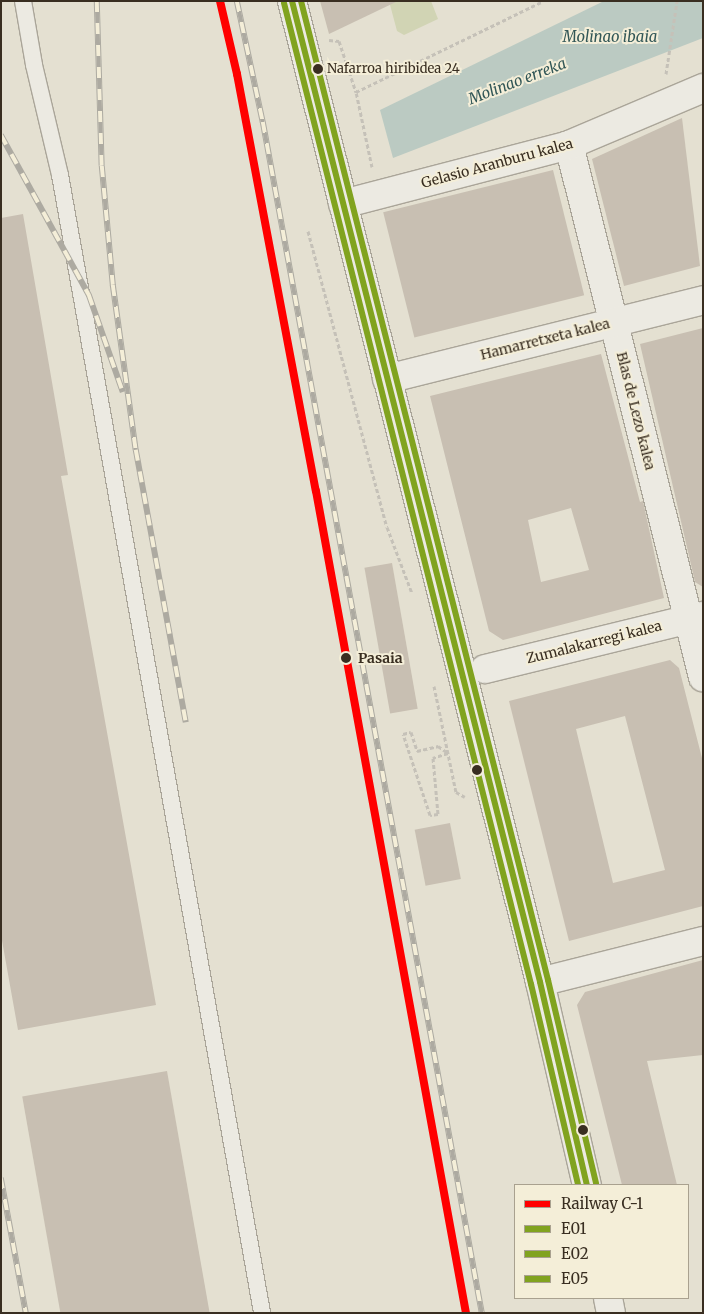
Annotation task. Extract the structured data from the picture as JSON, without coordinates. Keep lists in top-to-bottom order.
{
  "streets": {
    "street": [
      "Gelasio Aranburu kalea",
      "Hamarretxeta kalea",
      "Blas de Lezo kalea",
      "Zumalakarregi kalea"
    ]
  },
  "crossings": [
    ["Gelasio Aranburu kalea", "Blas de Lezo kalea"],
    ["Hamarretxeta kalea", "Blas de Lezo kalea"],
    ["Blas de Lezo kalea", "Zumalakarregi kalea"]
  ],
  "water": ["Molinao ibaia", "Molinao erreka"],
  "places": ["Nafarroa hiribidea 24", "Pasaia"],
  "lines": [
    "rail line C-1",
    "transit line E01",
    "transit line E05",
    "transit line E02"
  ],
  "legend": [
    "Railway C-1",
    "E01",
    "E02",
    "E05"
  ]
}
